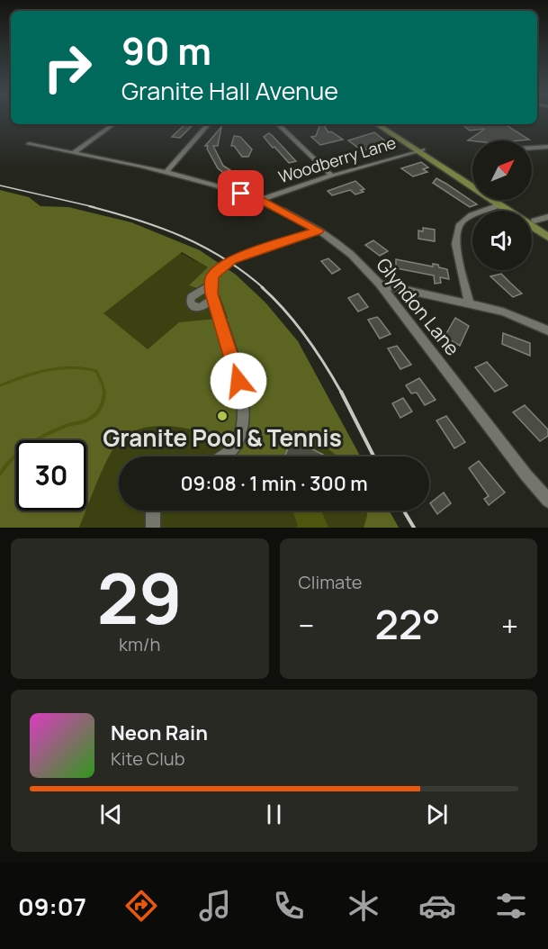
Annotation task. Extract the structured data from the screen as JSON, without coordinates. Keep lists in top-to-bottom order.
{
  "streets": {
    "street": ["Woodberry Lane", "Glyndon Lane"]
  },
  "crossings": [
    ["Woodberry Lane", "Glyndon Lane"]
  ],
  "places": ["Granite Pool & Tennis"],
  "north": "top right",
  "page": {
    "turn": ["90 m", "Granite Hall Avenue"],
    "limit": "30",
    "trip": "09:08 · 1 min · 300 m",
    "tile": [
      ["29", "km/h"],
      "Climate"
    ],
    "heat": ["−", "22°", "+"],
    "song": ["Neon Rain", "Kite Club"],
    "tabs": "09:07"
  }
}
